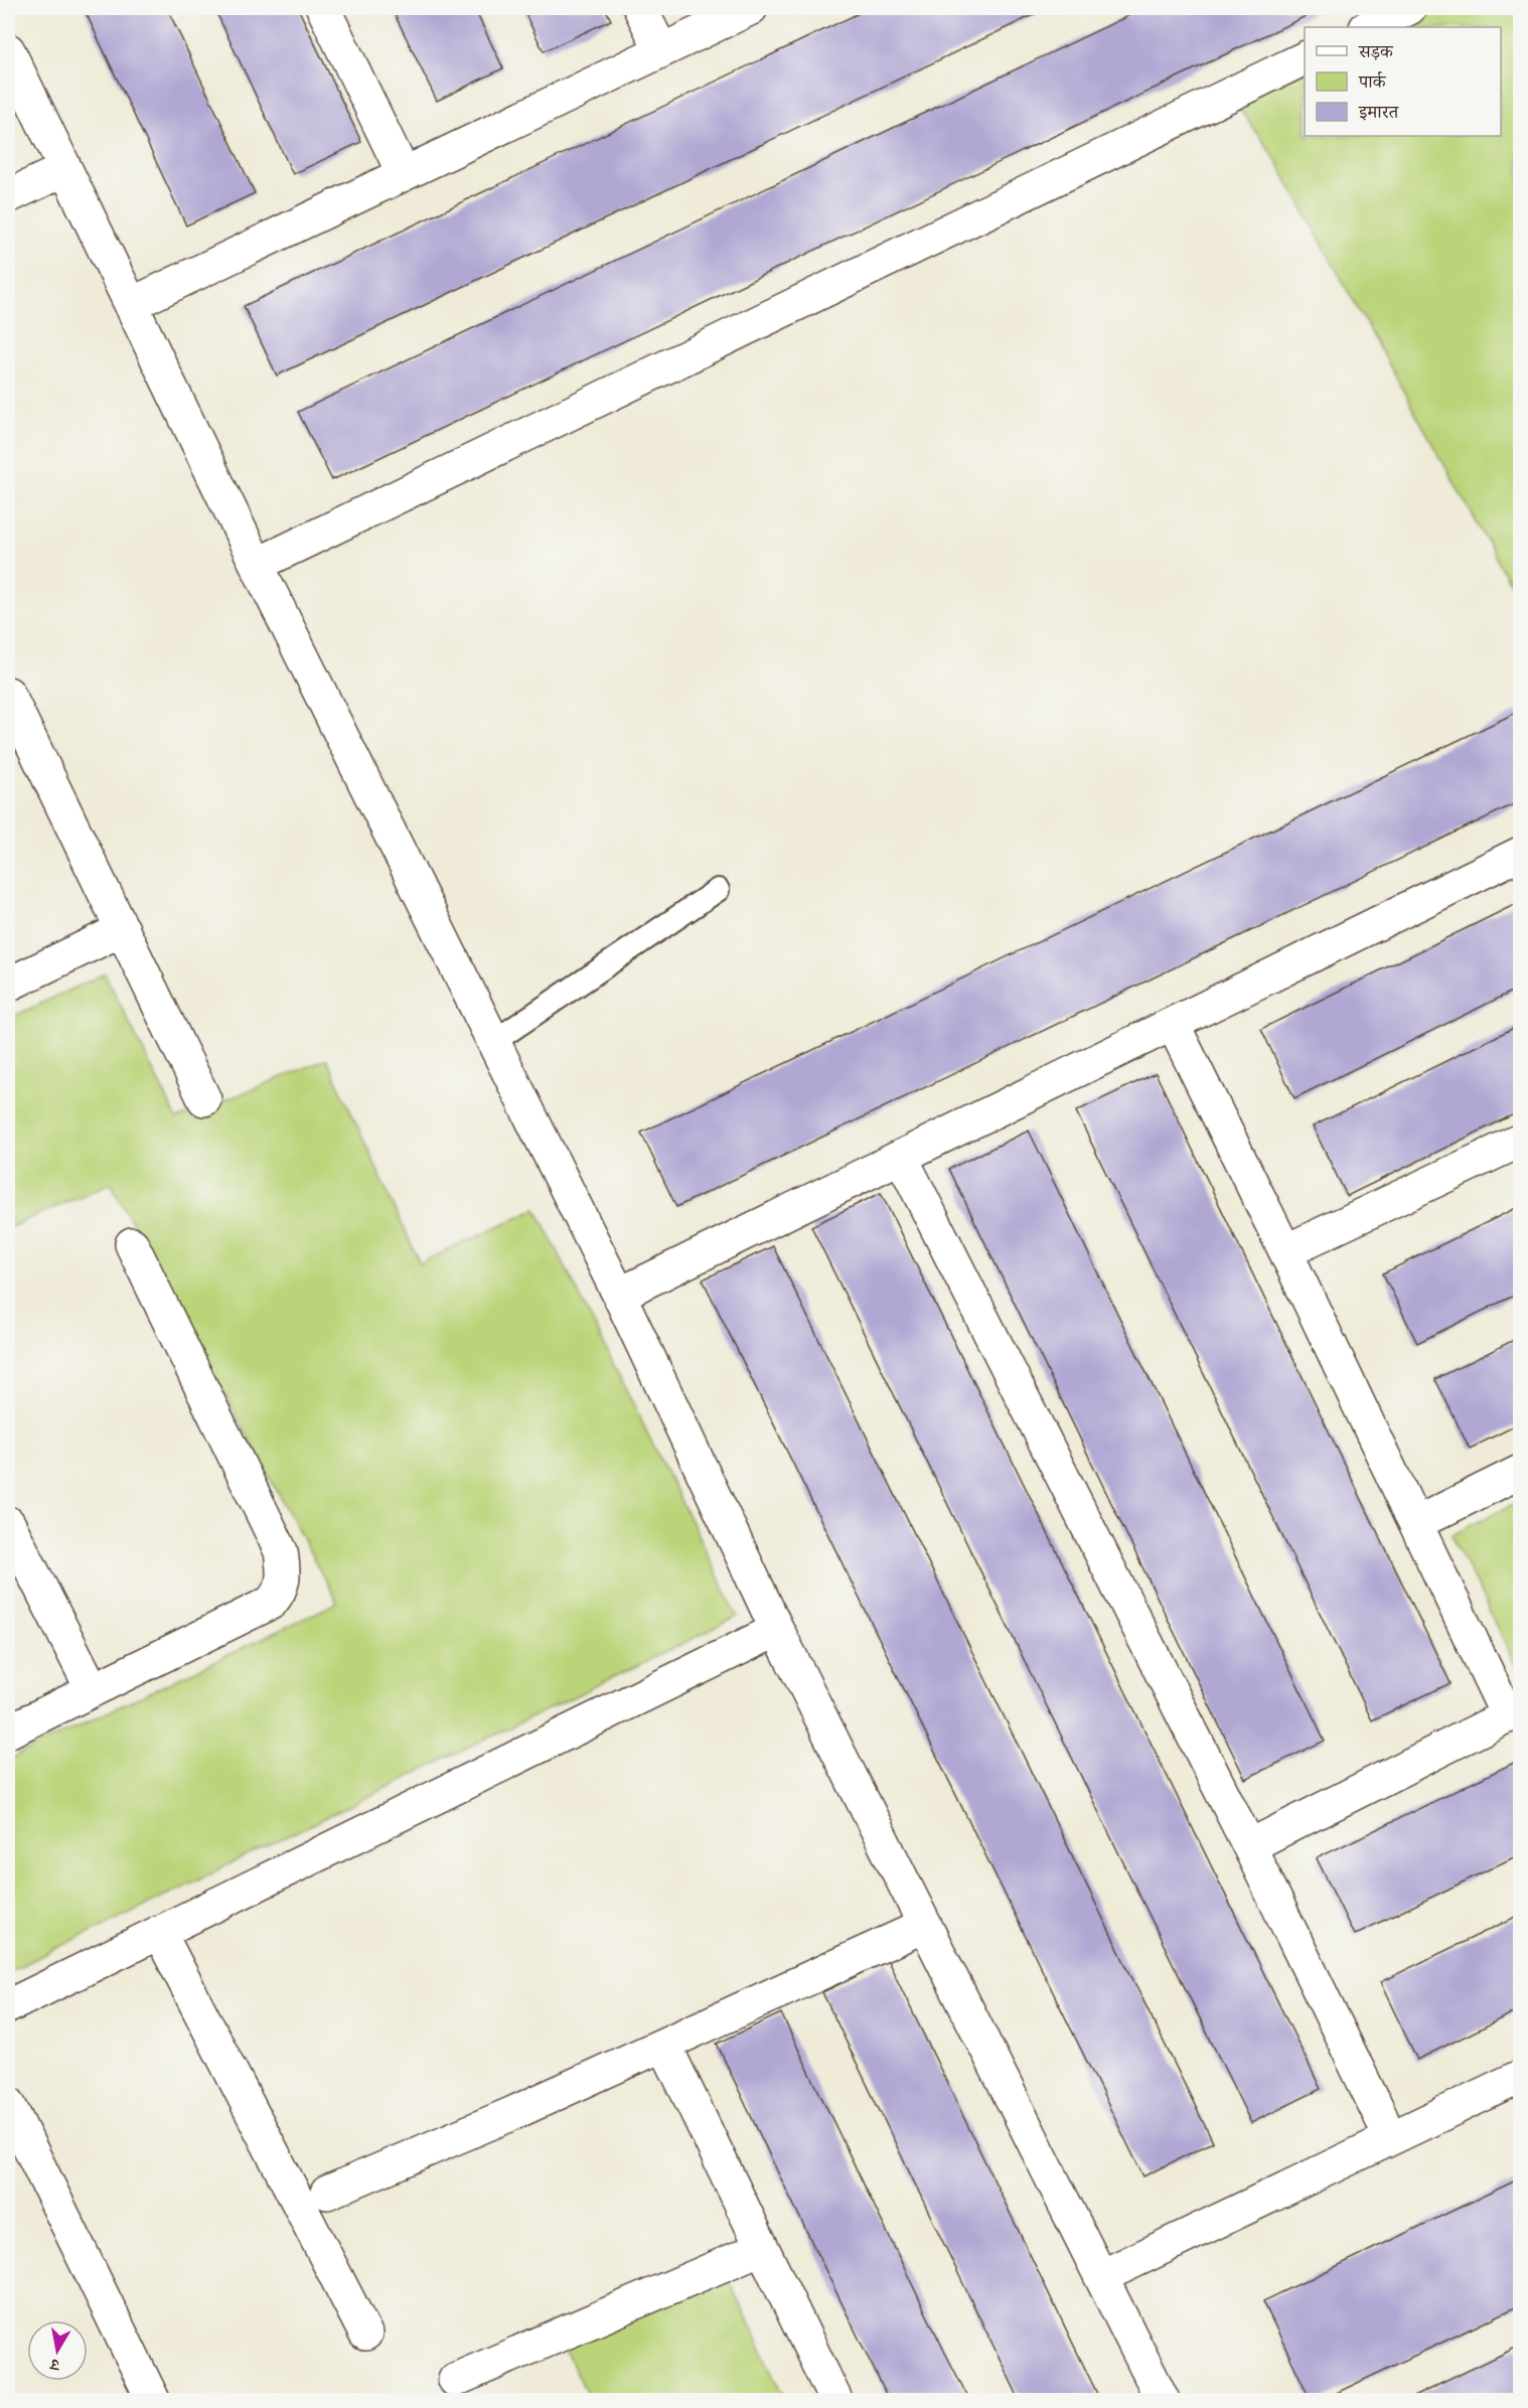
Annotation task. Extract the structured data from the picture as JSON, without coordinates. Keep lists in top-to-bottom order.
{
  "legend": ["सड़क", "पार्क", "इमारत"],
  "north": "bottom"
}
